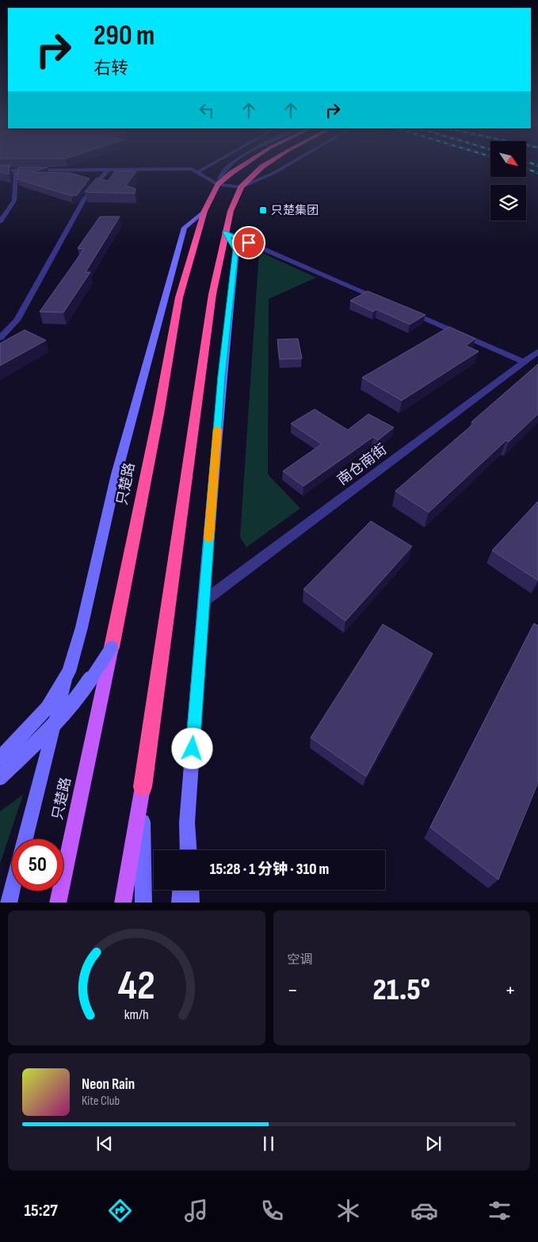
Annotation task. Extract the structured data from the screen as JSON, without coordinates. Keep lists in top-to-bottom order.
{
  "streets": {
    "highway": ["只楚路"],
    "street": ["南仓南街"]
  },
  "places": {
    "transit": ["只楚集团"]
  },
  "north": "bottom right",
  "page": {
    "turn": ["290 m", "右转"],
    "limit": "50",
    "trip": "15:28 · 1 分钟 · 310 m",
    "tile": "空调",
    "heat": ["−", "21.5°", "+"],
    "song": ["Neon Rain", "Kite Club"],
    "tabs": "15:27",
    "gauge": ["42", "km/h"]
  }
}
